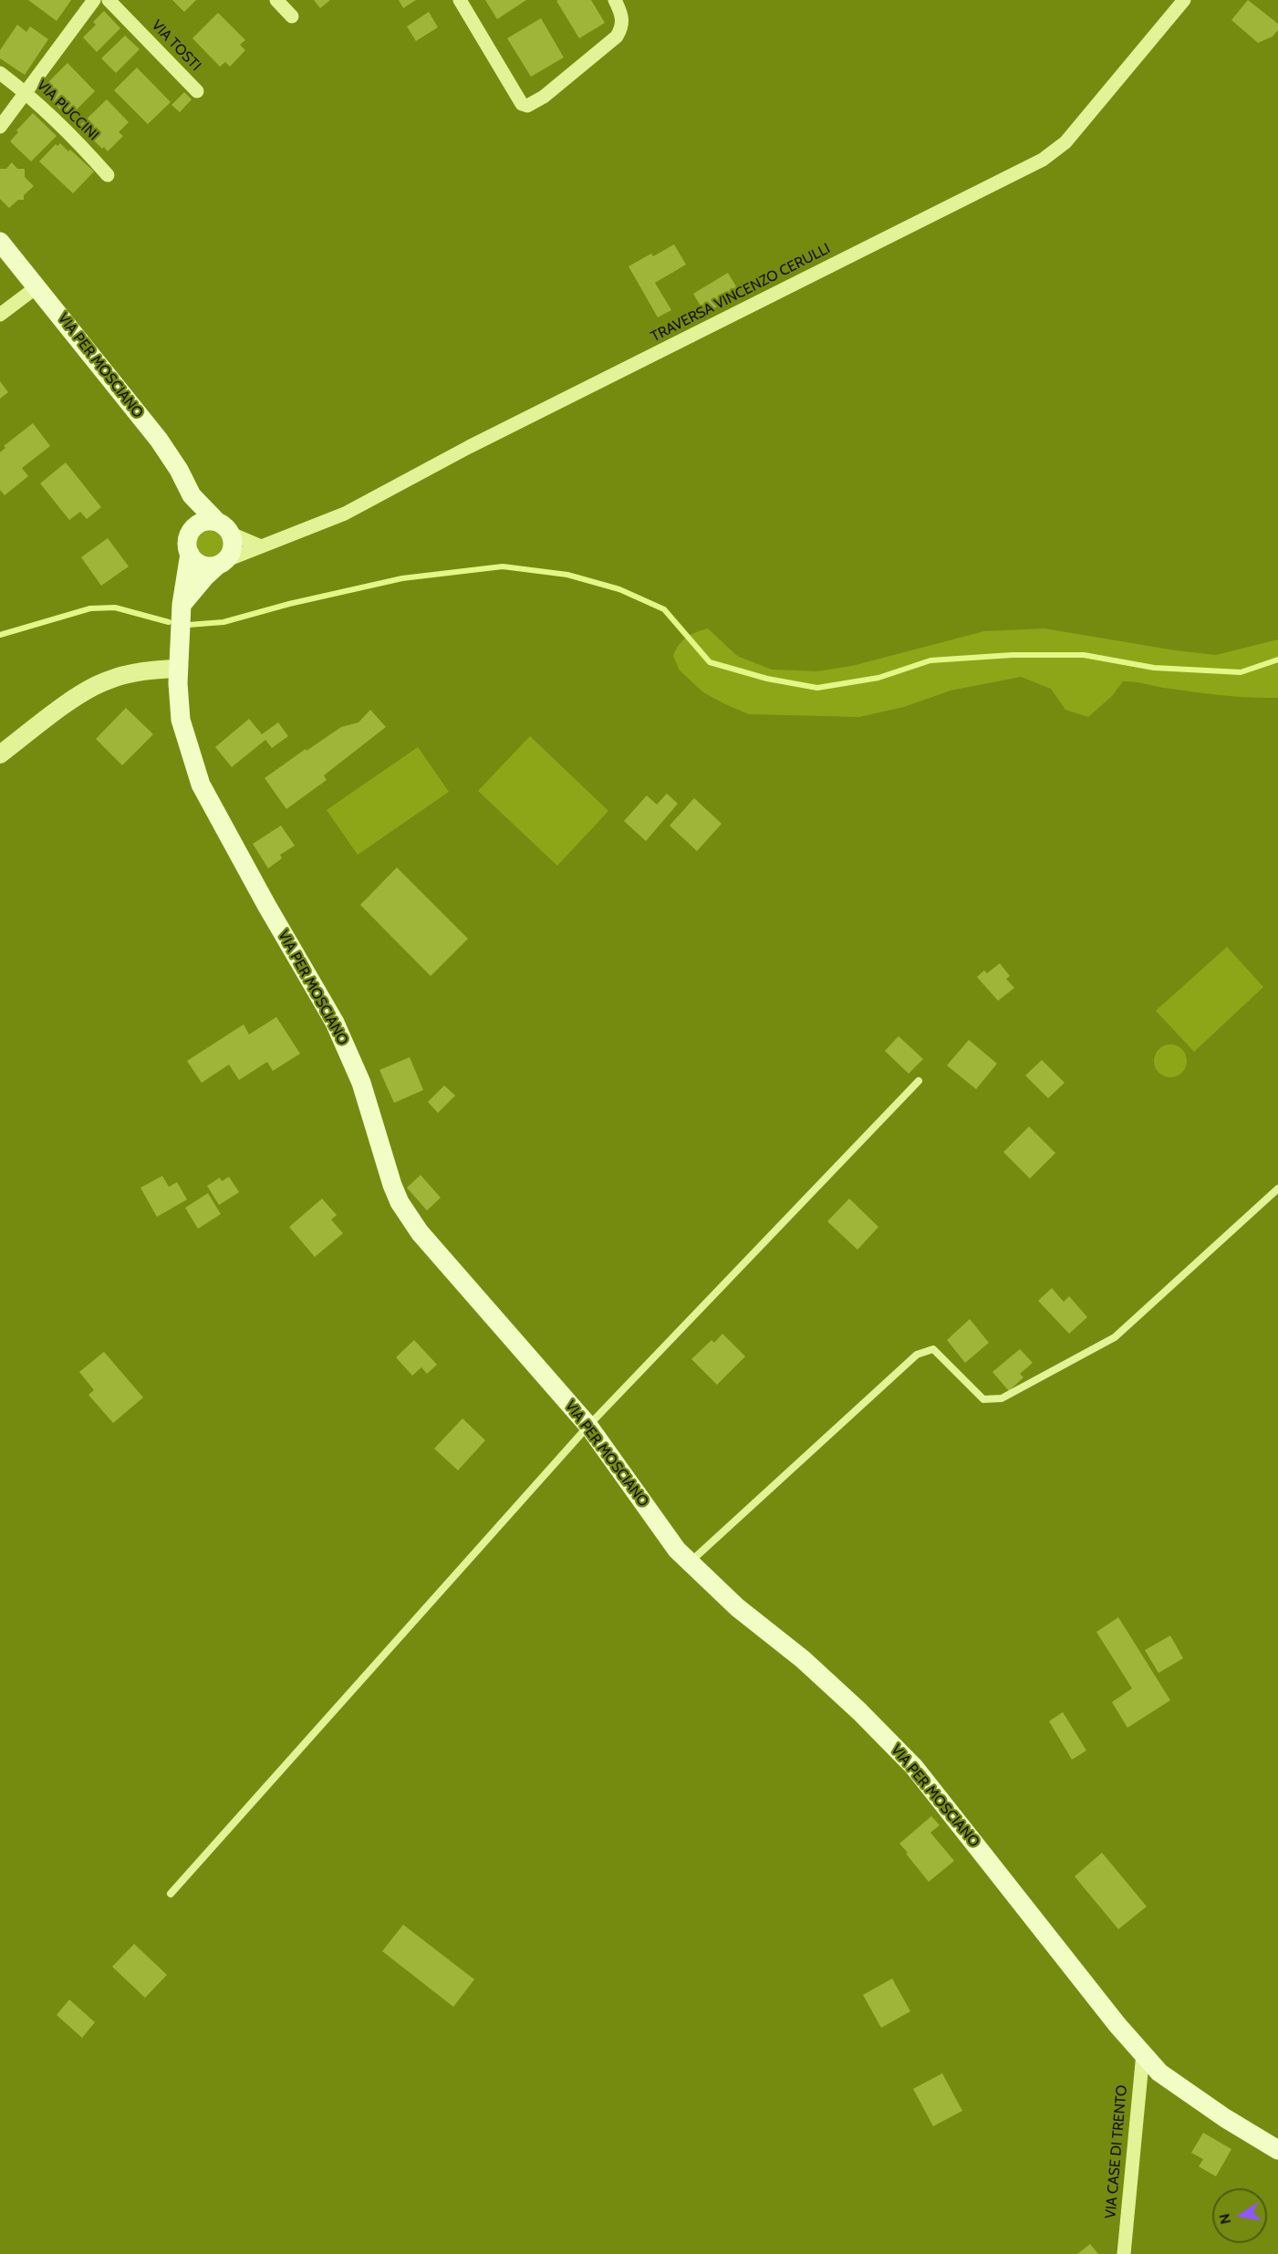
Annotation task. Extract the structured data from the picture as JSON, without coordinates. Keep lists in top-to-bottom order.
{
  "streets": {
    "main road": ["VIA PER MOSCIANO"],
    "street": [
      "VIA TOSTI",
      "VIA PUCCINI",
      "TRAVERSA VINCENZO CERULLI",
      "VIA CASE DI TRENTO"
    ]
  },
  "crossings": [
    ["TRAVERSA VINCENZO CERULLI", "VIA PER MOSCIANO"],
    ["VIA PER MOSCIANO", "VIA CASE DI TRENTO"]
  ],
  "north": "left"
}
